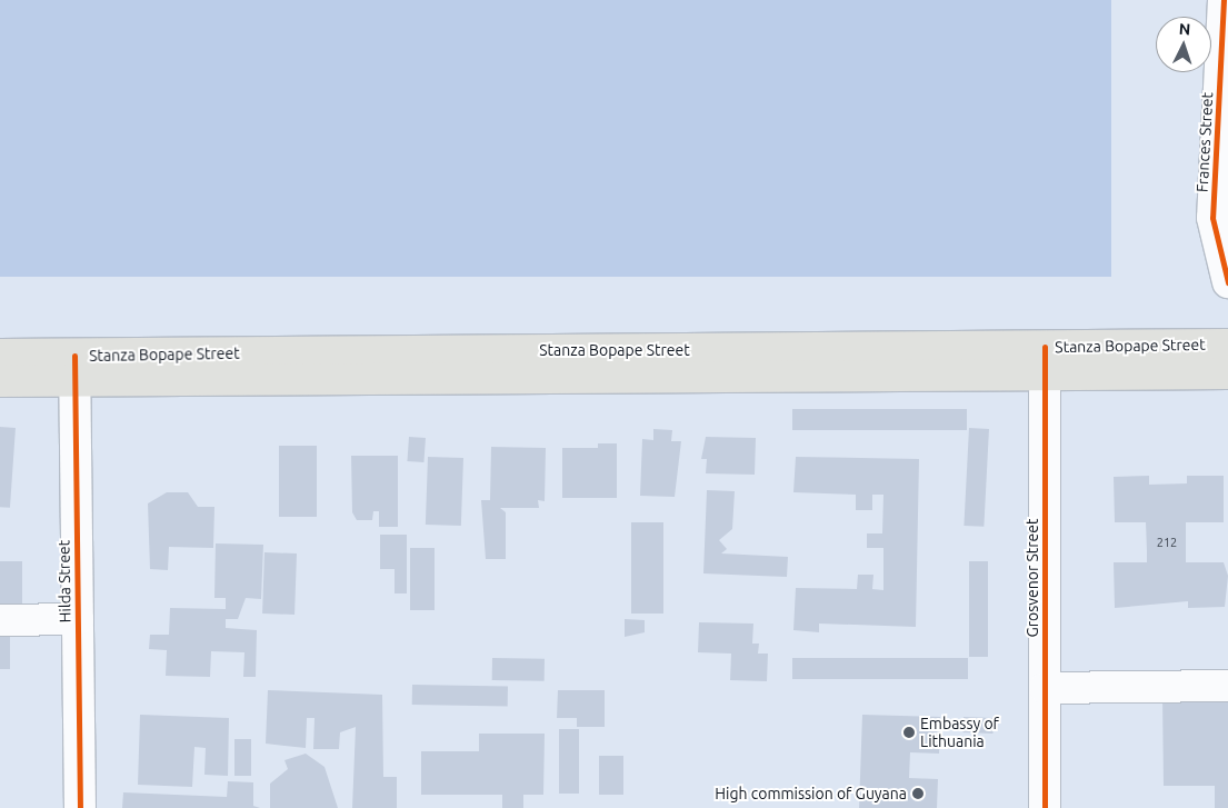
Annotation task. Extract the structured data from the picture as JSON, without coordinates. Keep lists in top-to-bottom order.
{
  "streets": {
    "main road": ["Stanza Bopape Street"],
    "street": ["Frances Street", "Grosvenor Street", "Hilda Street"]
  },
  "crossings": [
    ["Stanza Bopape Street", "Grosvenor Street"],
    ["Stanza Bopape Street", "Hilda Street"]
  ],
  "places": ["Embassy of Lithuania", "High commission of Guyana"],
  "house_numbers": ["212"],
  "north": "top"
}
